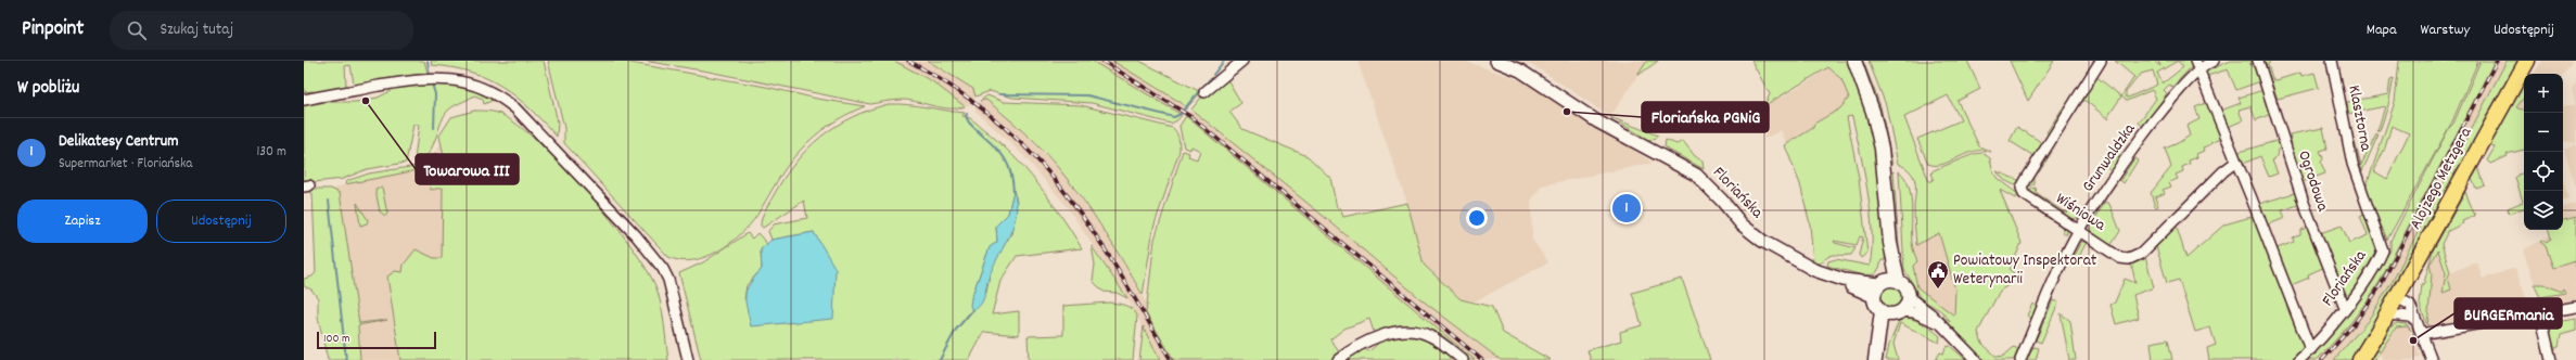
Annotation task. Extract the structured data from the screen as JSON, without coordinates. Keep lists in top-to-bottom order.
{
  "streets": {
    "main road": ["Alojzego Metzgera"],
    "street": [
      "Klasztorna",
      "Grunwaldzka",
      "Ogrodowa",
      "Floriańska",
      "Wiśniowa"
    ]
  },
  "crossings": [
    ["Klasztorna", "Floriańska"],
    ["Grunwaldzka", "Wiśniowa"],
    ["Ogrodowa", "Floriańska"]
  ],
  "places": {
    "other": ["Towarowa III", "Floriańska PGNiG", "BURGERmania"],
    "public building": ["Powiatowy Inspektorat Weterynarii"]
  },
  "scale_bar": "100 m",
  "page": {
    "header": "Pinpoint",
    "search": "Szukaj tutaj",
    "nav": ["Mapa", "Warstwy", "Udostępnij"],
    "heading": "W pobliżu",
    "map_buttons": ["+", "−"],
    "list": [
      {
        "mark": "1",
        "name": "Delikatesy Centrum",
        "note": "Supermarket · Floriańska",
        "value": "130 m"
      }
    ],
    "buttons": ["Zapisz", "Udostępnij"],
    "pins": "1",
    "scale": "100 m"
  }
}
